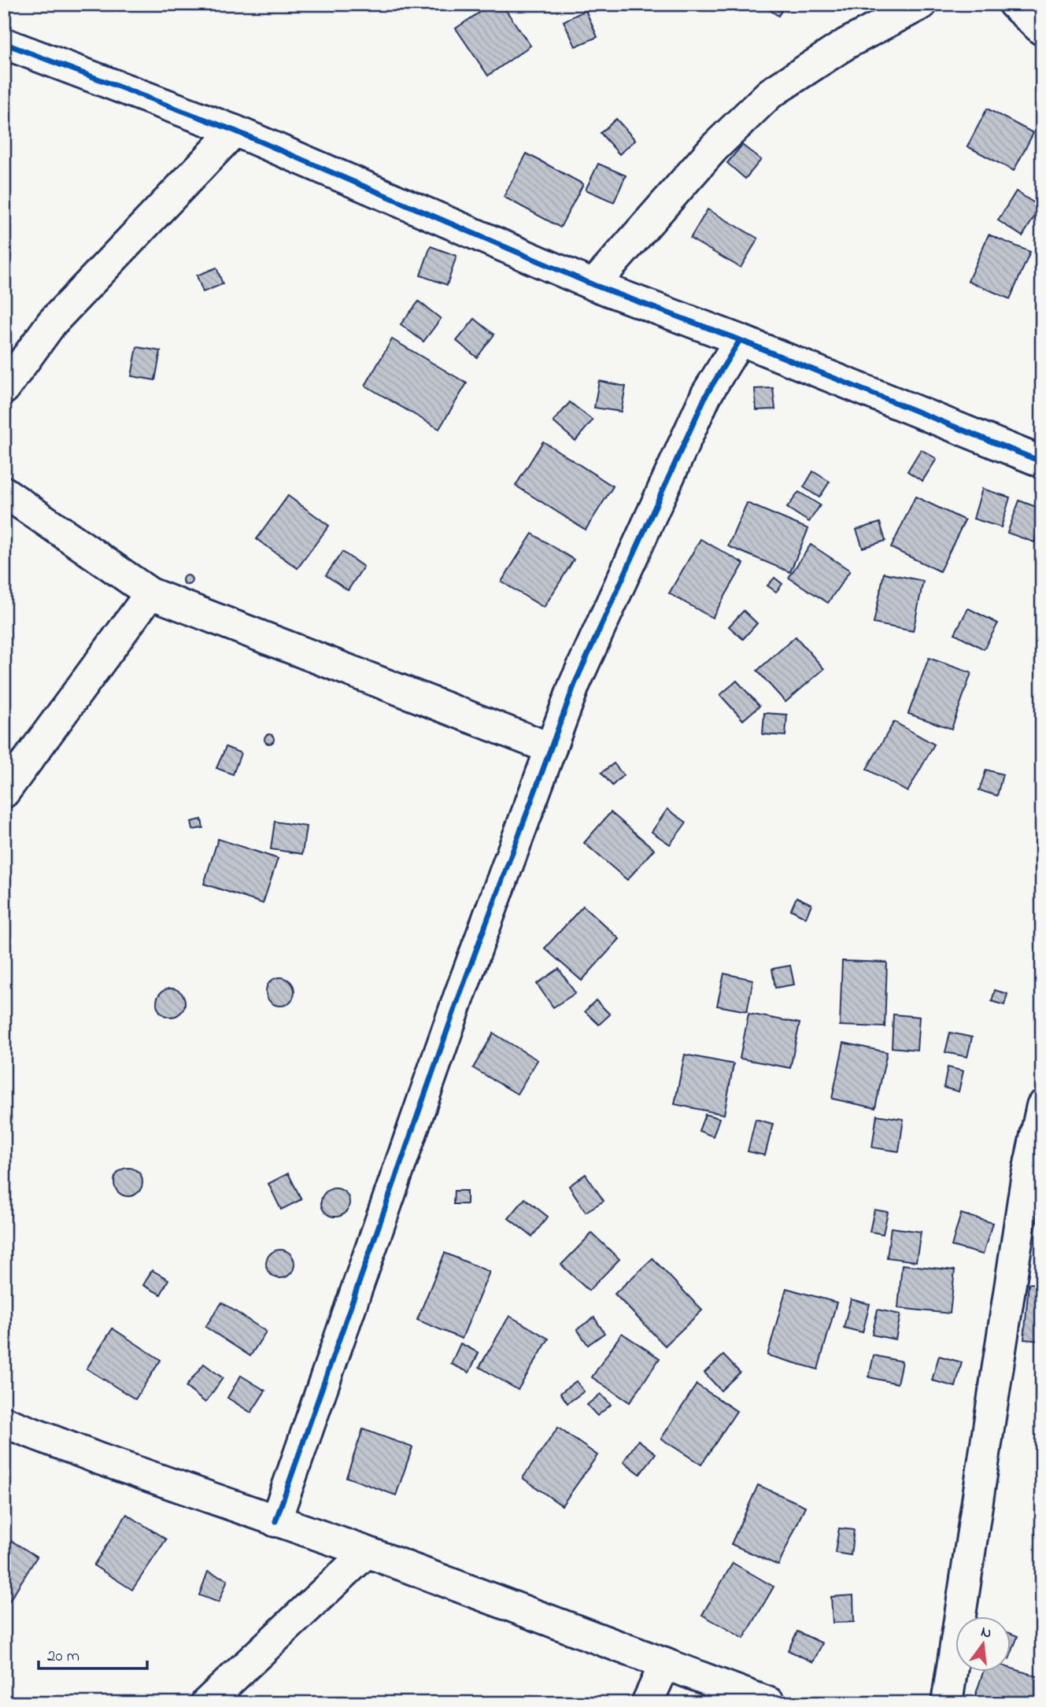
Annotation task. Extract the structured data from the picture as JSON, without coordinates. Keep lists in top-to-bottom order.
{
  "scale_bar": "20 m",
  "north": "top"
}
